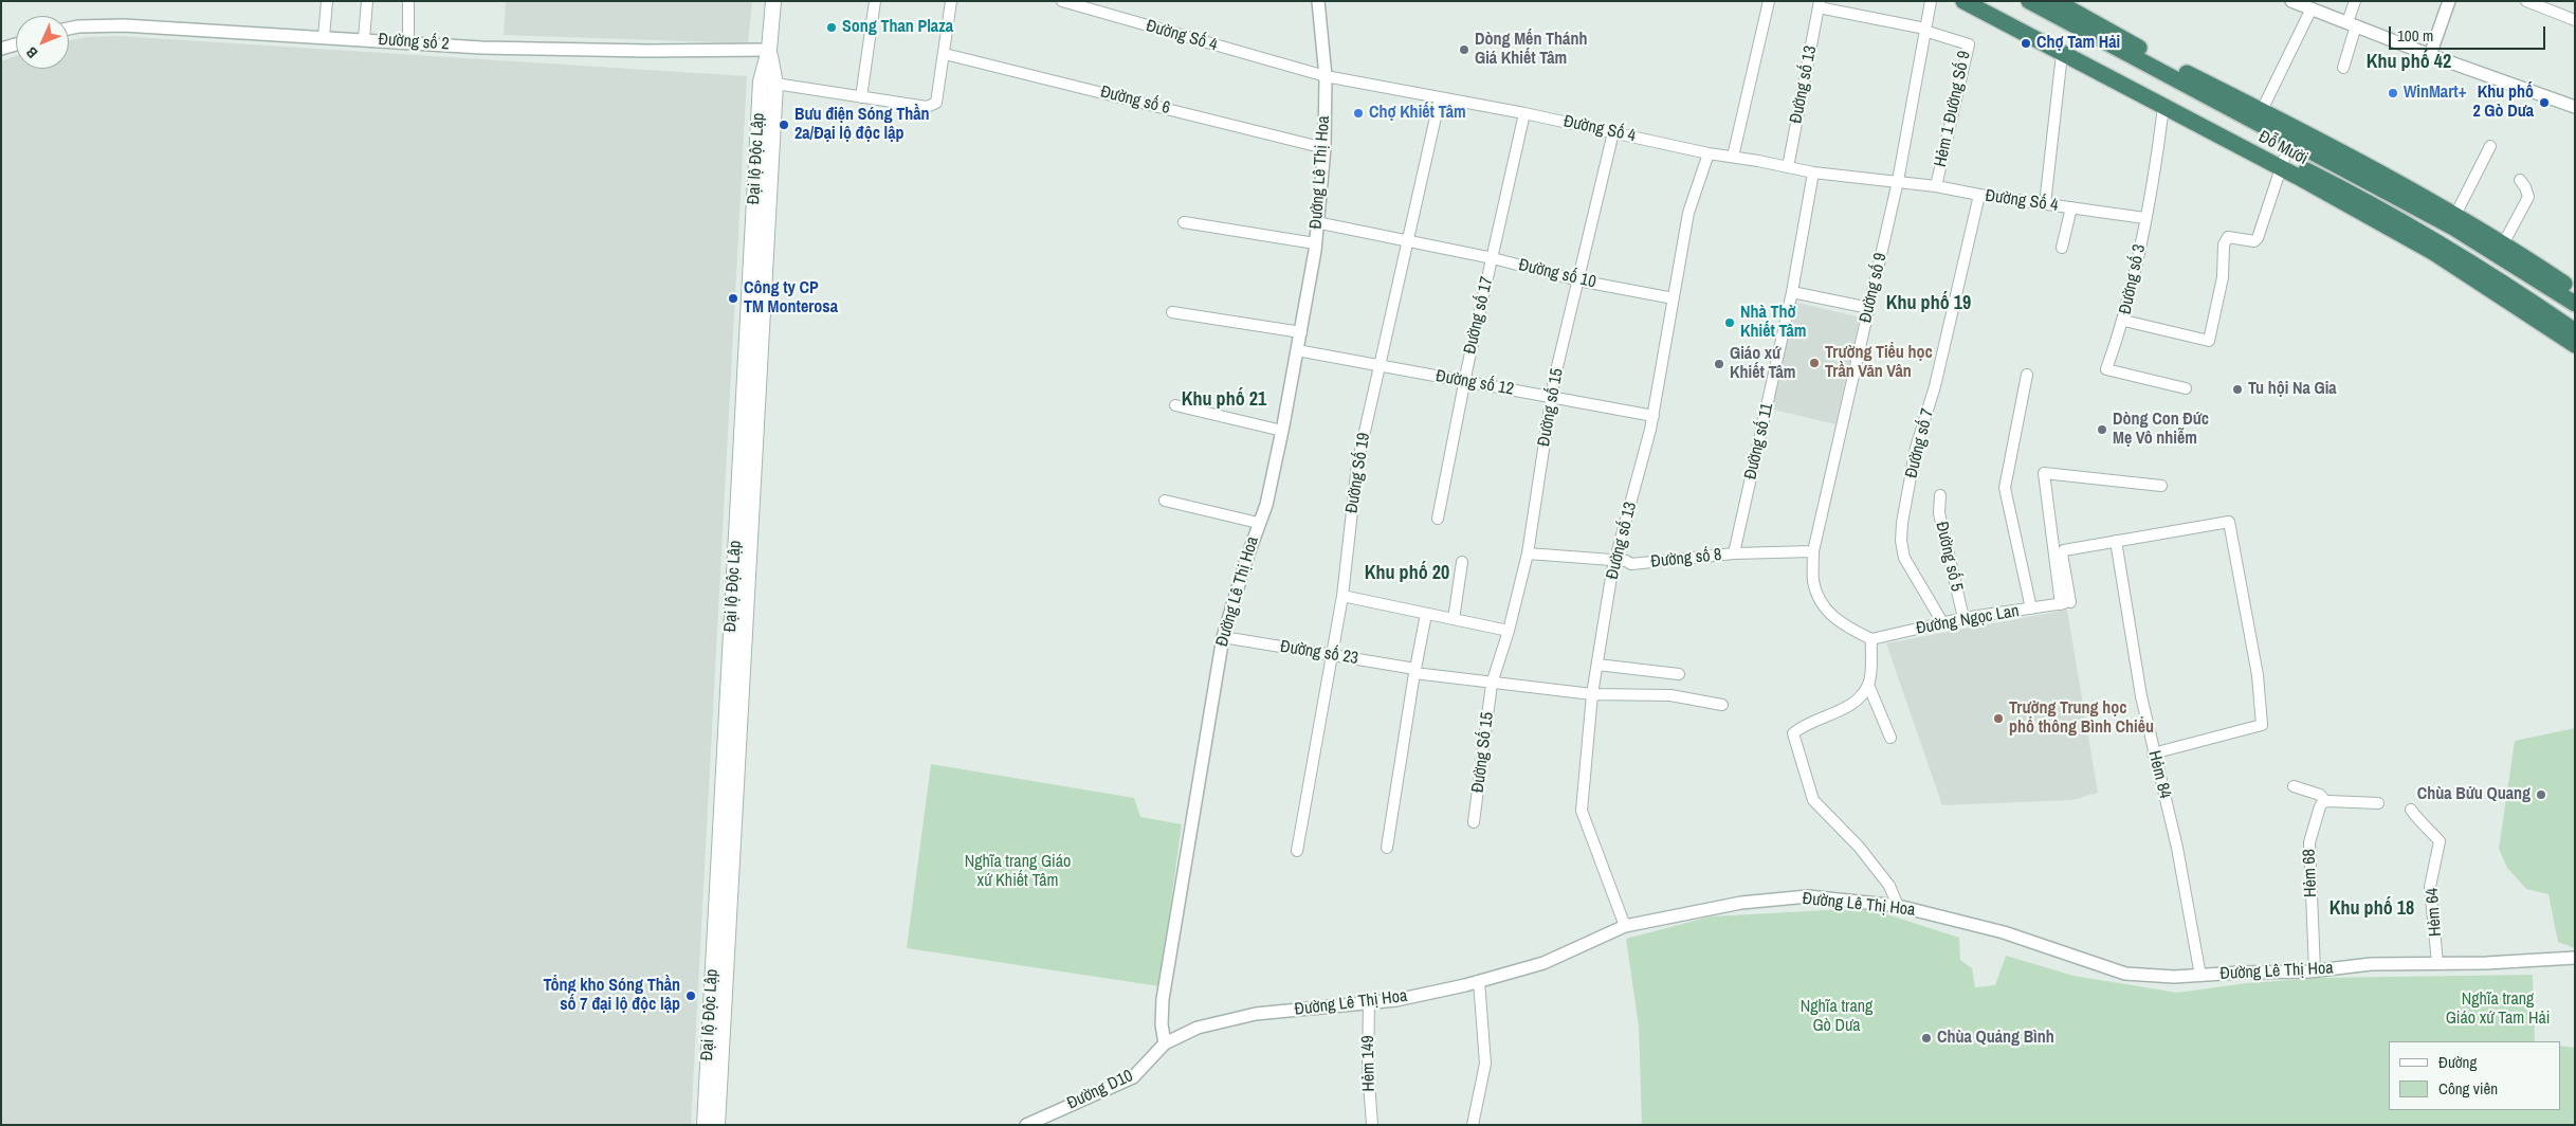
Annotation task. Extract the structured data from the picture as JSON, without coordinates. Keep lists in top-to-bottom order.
{
  "streets": {
    "highway": ["Đỗ Mười"],
    "main road": ["Đại lộ Độc Lập"],
    "street": [
      "Đường Số 4",
      "Đường số 2",
      "Đường số 13",
      "Đường số 6",
      "Hẻm 1 Đường Số 9",
      "Đường Lê Thị Hoa",
      "Đường số 10",
      "Đường số 3",
      "Đường số 9",
      "Đường số 17",
      "Đường số 12",
      "Đường số 15",
      "Đường số 11",
      "Đường số 7",
      "Đường Số 19",
      "Đường số 5",
      "Đường số 8",
      "Đường Ngọc Lan",
      "Đường số 23",
      "Đường Số 15",
      "Hẻm 84",
      "Hẻm 68",
      "Hẻm 64",
      "Hẻm 149",
      "Đường D10"
    ]
  },
  "crossings": [
    ["Đường Số 4", "Đường số 13"],
    ["Đường Số 4", "Hẻm 1 Đường Số 9"],
    ["Đường Số 4", "Đường Lê Thị Hoa"],
    ["Đường Số 4", "Đường số 3"],
    ["Đường Số 4", "Đường số 9"],
    ["Đường Số 4", "Đường số 17"],
    ["Đường Số 4", "Đường số 15"],
    ["Đường Số 4", "Đường số 11"],
    ["Đường Số 4", "Đường số 7"],
    ["Đường Số 4", "Đường Số 19"],
    ["Đường số 2", "Đại lộ Độc Lập"],
    ["Đường số 13", "Đường Lê Thị Hoa"],
    ["Đường số 13", "Đường số 10"],
    ["Đường số 13", "Đường số 12"],
    ["Đường số 13", "Đường số 8"],
    ["Đường số 13", "Đường số 23"],
    ["Đường số 6", "Đường Lê Thị Hoa"],
    ["Hẻm 1 Đường Số 9", "Đường số 9"],
    ["Đỗ Mười", "Đường số 3"],
    ["Đường Lê Thị Hoa", "Đường số 10"],
    ["Đường Lê Thị Hoa", "Đường số 12"],
    ["Đường Lê Thị Hoa", "Đường số 23"],
    ["Đường Lê Thị Hoa", "Hẻm 84"],
    ["Đường Lê Thị Hoa", "Hẻm 68"],
    ["Đường Lê Thị Hoa", "Hẻm 64"],
    ["Đường Lê Thị Hoa", "Hẻm 149"],
    ["Đường Lê Thị Hoa", "Đường D10"],
    ["Đường số 10", "Đường số 17"],
    ["Đường số 10", "Đường số 15"],
    ["Đường số 10", "Đường Số 19"],
    ["Đường số 9", "Đường số 8"],
    ["Đường số 9", "Đường Ngọc Lan"],
    ["Đường số 17", "Đường số 12"],
    ["Đường số 12", "Đường số 15"],
    ["Đường số 12", "Đường Số 19"],
    ["Đường số 15", "Đường số 8"],
    ["Đường số 15", "Đường số 23"],
    ["Đường số 15", "Đường Số 15"],
    ["Đường số 11", "Đường số 8"],
    ["Đường số 7", "Đường Ngọc Lan"],
    ["Đường Số 19", "Đường số 23"],
    ["Đường số 5", "Đường Ngọc Lan"],
    ["Đường số 23", "Đường Số 15"]
  ],
  "districts": [
    "Khu phố 42",
    "Khu phố 19",
    "Khu phố 21",
    "Khu phố 20",
    "Khu phố 18"
  ],
  "parks": ["Nghĩa trang Giáo xứ Khiết Tâm", "Nghĩa trang Giáo xứ Tam Hải", "Nghĩa trang Gò Dưa"],
  "places": [
    "Song Than Plaza",
    "Chợ Tam Hải",
    "Dòng Mến Thánh Giá Khiết Tâm",
    "WinMart+",
    "Khu phố 2 Gò Dưa",
    "Chợ Khiết Tâm",
    "Bưu điện Sóng Thần 2a/Đại lộ độc lập",
    "Công ty CP TM Monterosa",
    "Nhà Thờ Khiết Tâm",
    "Trường Tiểu học Trần Văn Vân",
    "Giáo xứ Khiết Tâm",
    "Tu hội Na Gia",
    "Dòng Con Đức Mẹ Vô nhiễm",
    "Trường Trung học phổ thông Bình Chiểu",
    "Chùa Bửu Quang",
    "Tổng kho Sóng Thần số 7 đại lộ độc lập",
    "Chùa Quảng Bình"
  ],
  "legend": ["Đường", "Công viên"],
  "scale_bar": "100 m",
  "north": "bottom left"
}
